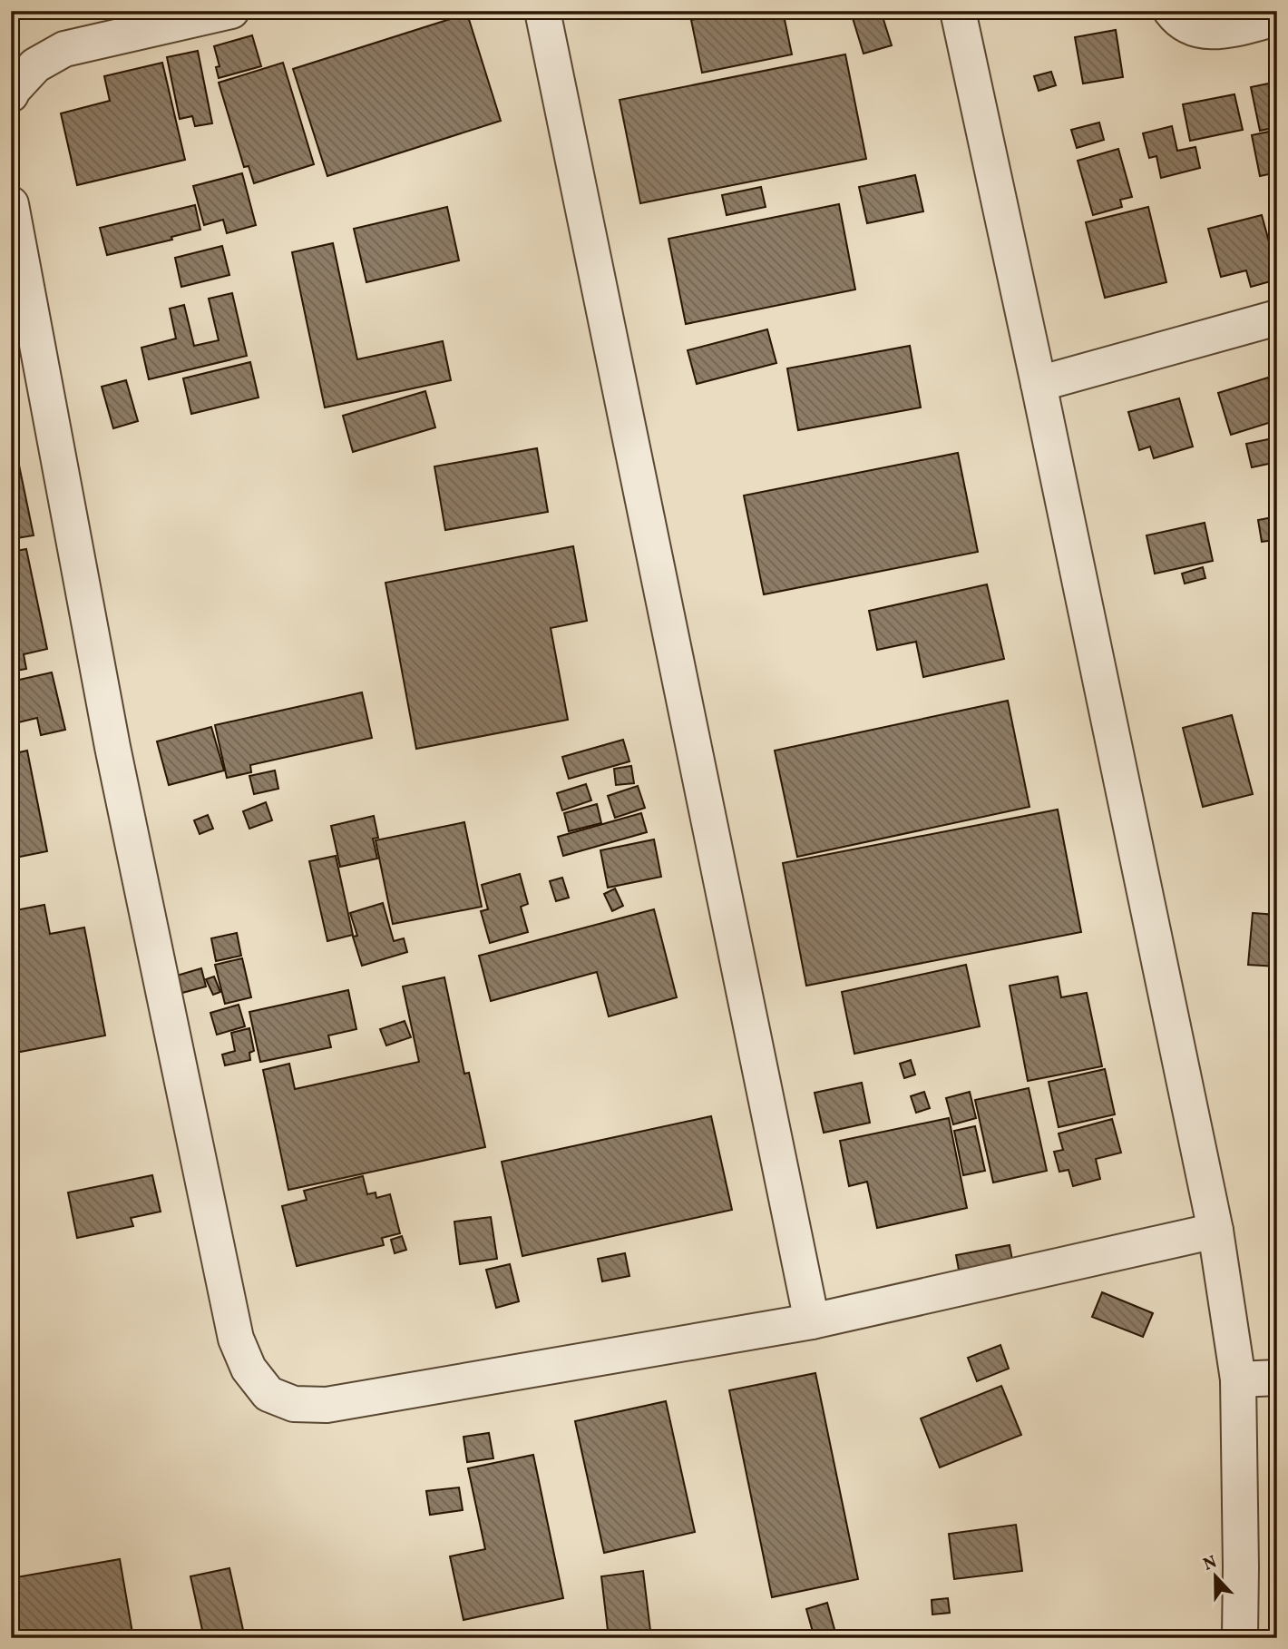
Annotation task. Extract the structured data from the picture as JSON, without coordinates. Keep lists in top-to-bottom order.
{
  "north": "top"
}
